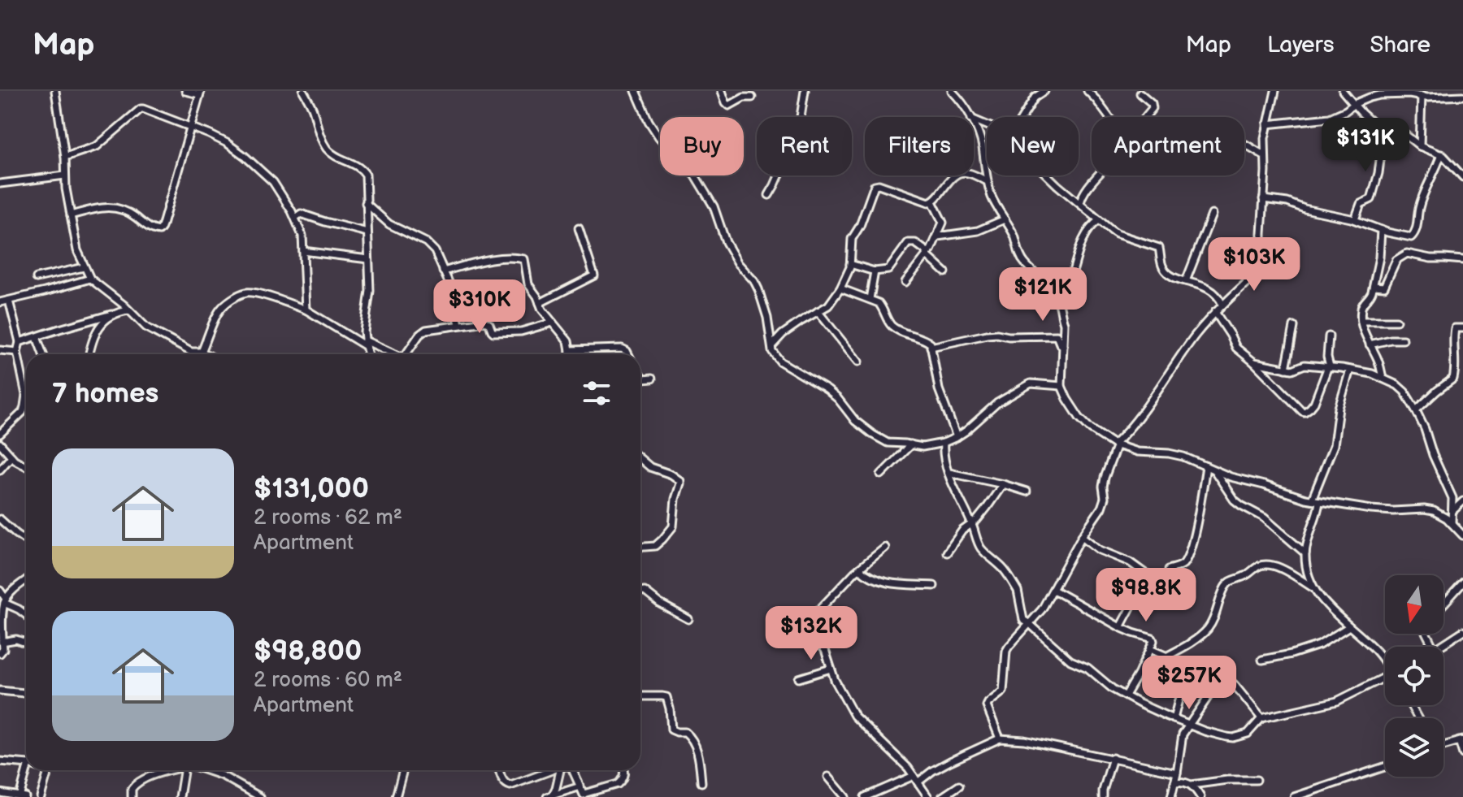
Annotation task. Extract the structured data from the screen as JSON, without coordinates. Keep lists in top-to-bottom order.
{
  "north": "bottom",
  "page": {
    "header": "Map",
    "nav": ["Map", "Layers", "Share"],
    "chip": [
      "Buy",
      "Rent",
      "Filters",
      "New",
      "Apartment"
    ],
    "price": [
      "$131K",
      "$103K",
      "$121K",
      "$310K",
      "$98.8K",
      "$132K",
      "$257K"
    ],
    "heading": "7 homes",
    "list": [
      {
        "name": "$131,000",
        "note": "2 rooms · 62 m² · Apartment"
      },
      {
        "name": "$98,800",
        "note": "2 rooms · 60 m² · Apartment"
      }
    ]
  }
}
